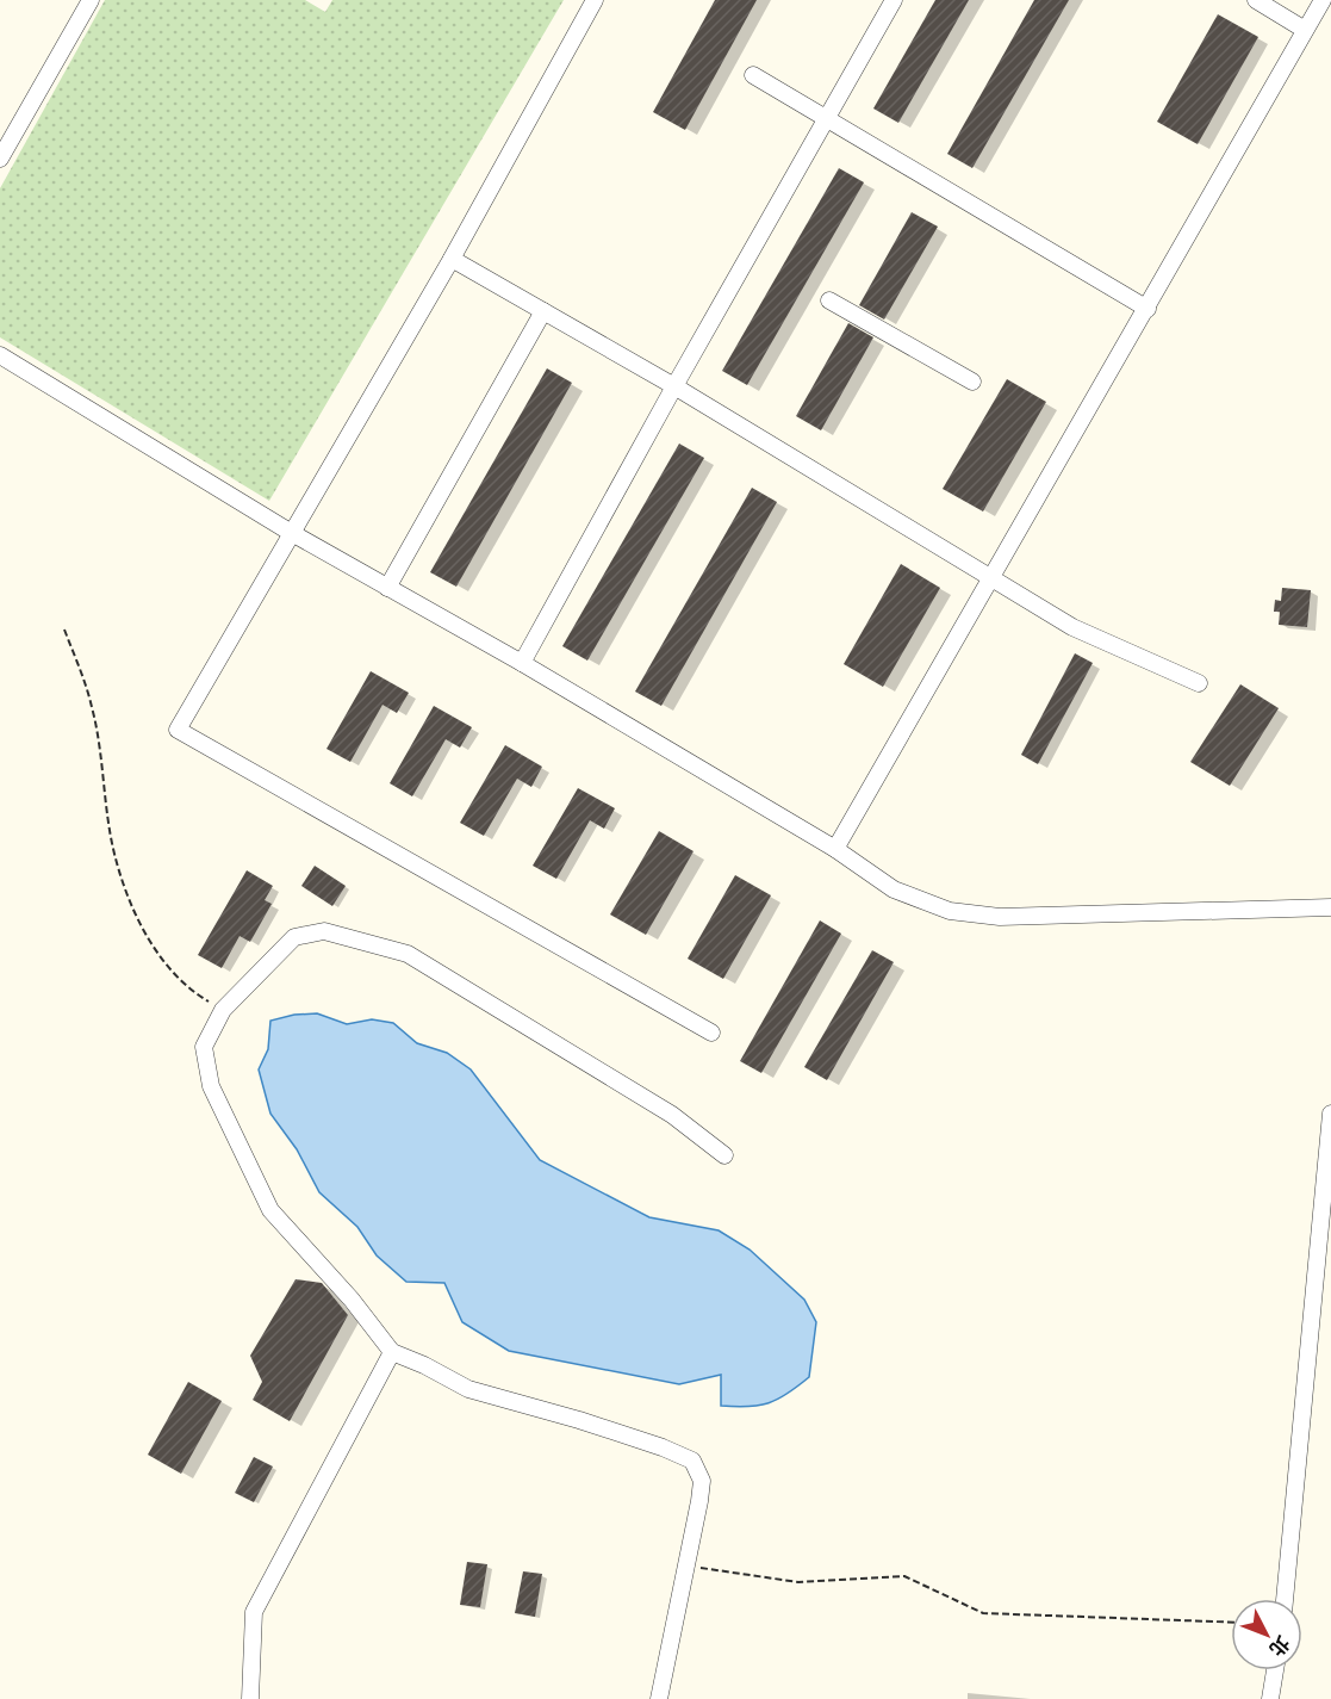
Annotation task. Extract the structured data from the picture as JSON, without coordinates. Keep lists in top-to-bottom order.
{
  "north": "bottom right"
}
